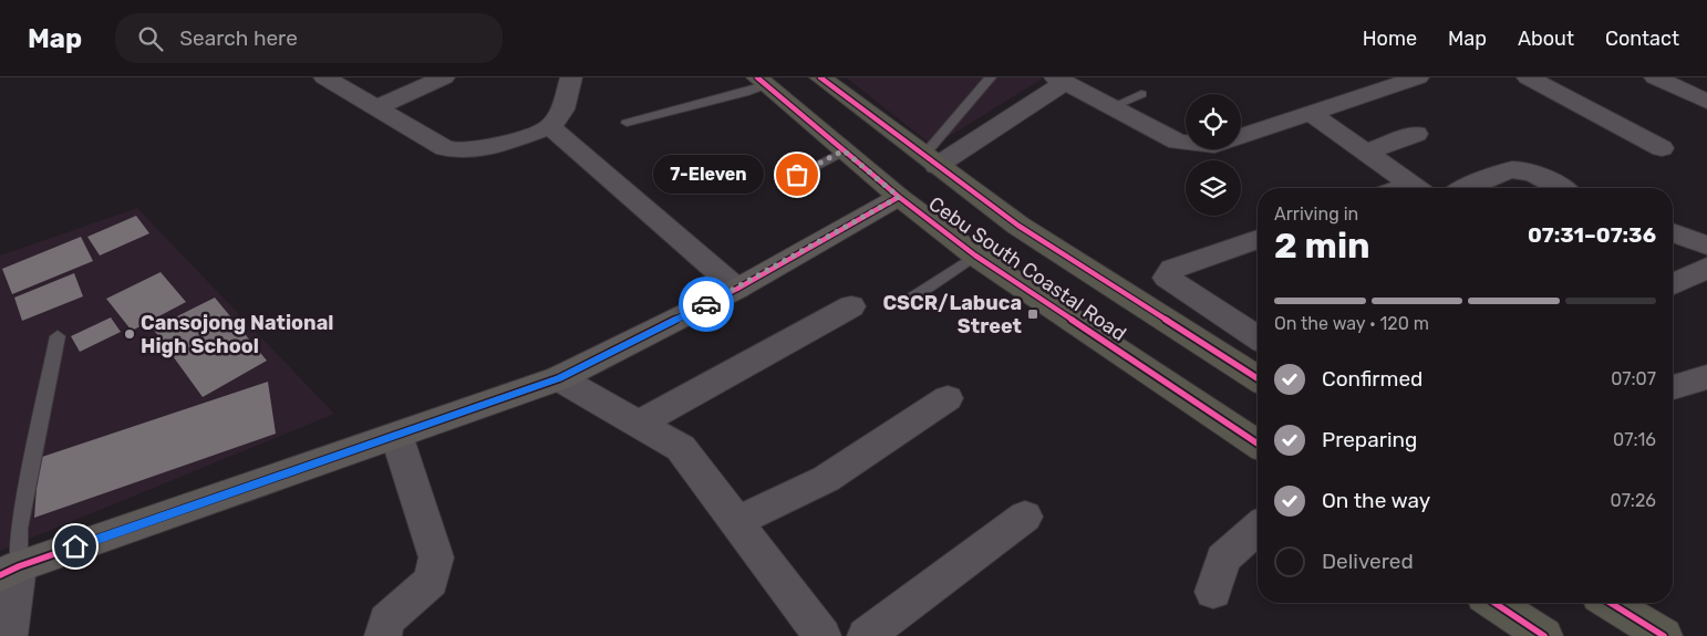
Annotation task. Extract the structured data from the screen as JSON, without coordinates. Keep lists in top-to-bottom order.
{
  "streets": {
    "highway": ["Cebu South Coastal Road"]
  },
  "places": {
    "other": ["7-Eleven", "Cansojong National High School"],
    "transit": ["CSCR/Labuca Street"]
  },
  "page": {
    "header": "Map",
    "search": "Search here",
    "nav": [
      "Home",
      "Map",
      "About",
      "Contact"
    ],
    "bubble": "7-Eleven",
    "heading": ["2 min", "Arriving in", "07:31–07:36"],
    "bar": "On the way · 120 m",
    "list": [
      ["Confirmed", "07:07"],
      ["Preparing", "07:16"],
      ["On the way", "07:26"],
      "Delivered"
    ]
  }
}
